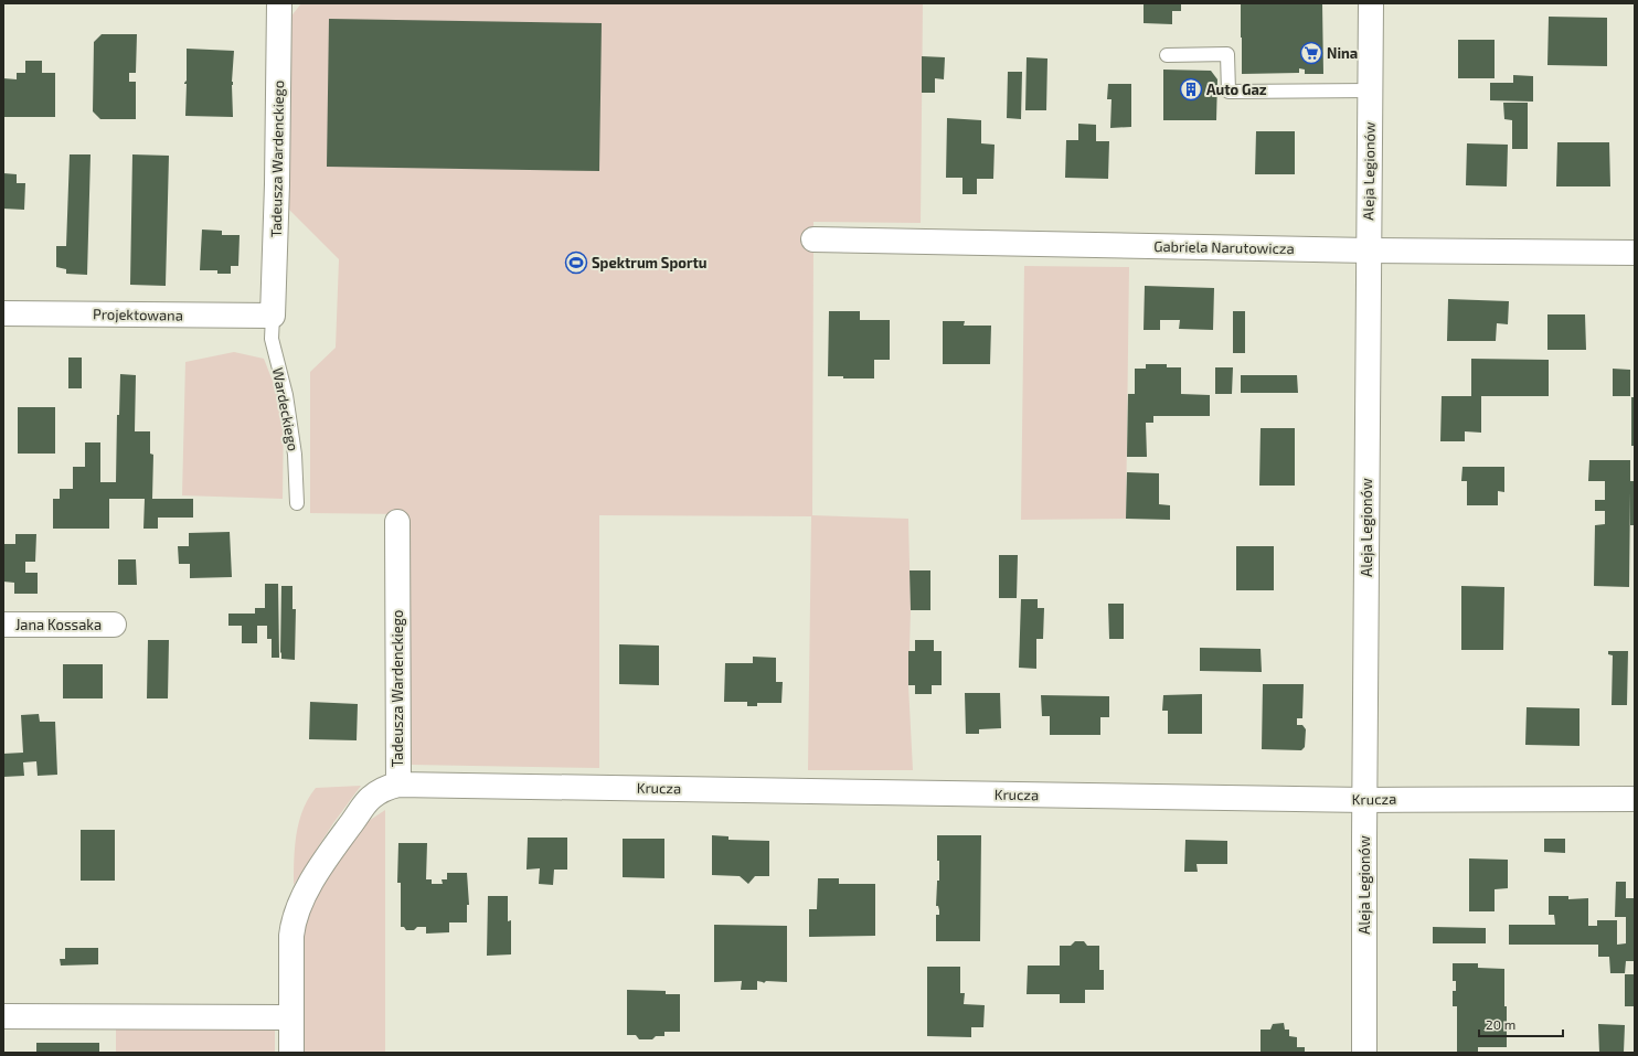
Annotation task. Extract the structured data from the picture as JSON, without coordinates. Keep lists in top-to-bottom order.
{
  "streets": {
    "street": [
      "Tadeusza Wardenckiego",
      "Aleja Legionów",
      "Gabriela Narutowicza",
      "Projektowana",
      "Jana Kossaka",
      "Krucza"
    ],
    "lane": ["Wardeckiego"]
  },
  "crossings": [
    ["Tadeusza Wardenckiego", "Projektowana"],
    ["Tadeusza Wardenckiego", "Wardeckiego"],
    ["Tadeusza Wardenckiego", "Krucza"],
    ["Aleja Legionów", "Gabriela Narutowicza"],
    ["Aleja Legionów", "Krucza"],
    ["Projektowana", "Wardeckiego"]
  ],
  "places": {
    "supermarket": ["Nina"],
    "building": ["Auto Gaz"],
    "sports": ["Spektrum Sportu"]
  },
  "scale_bar": "20 m"
}
